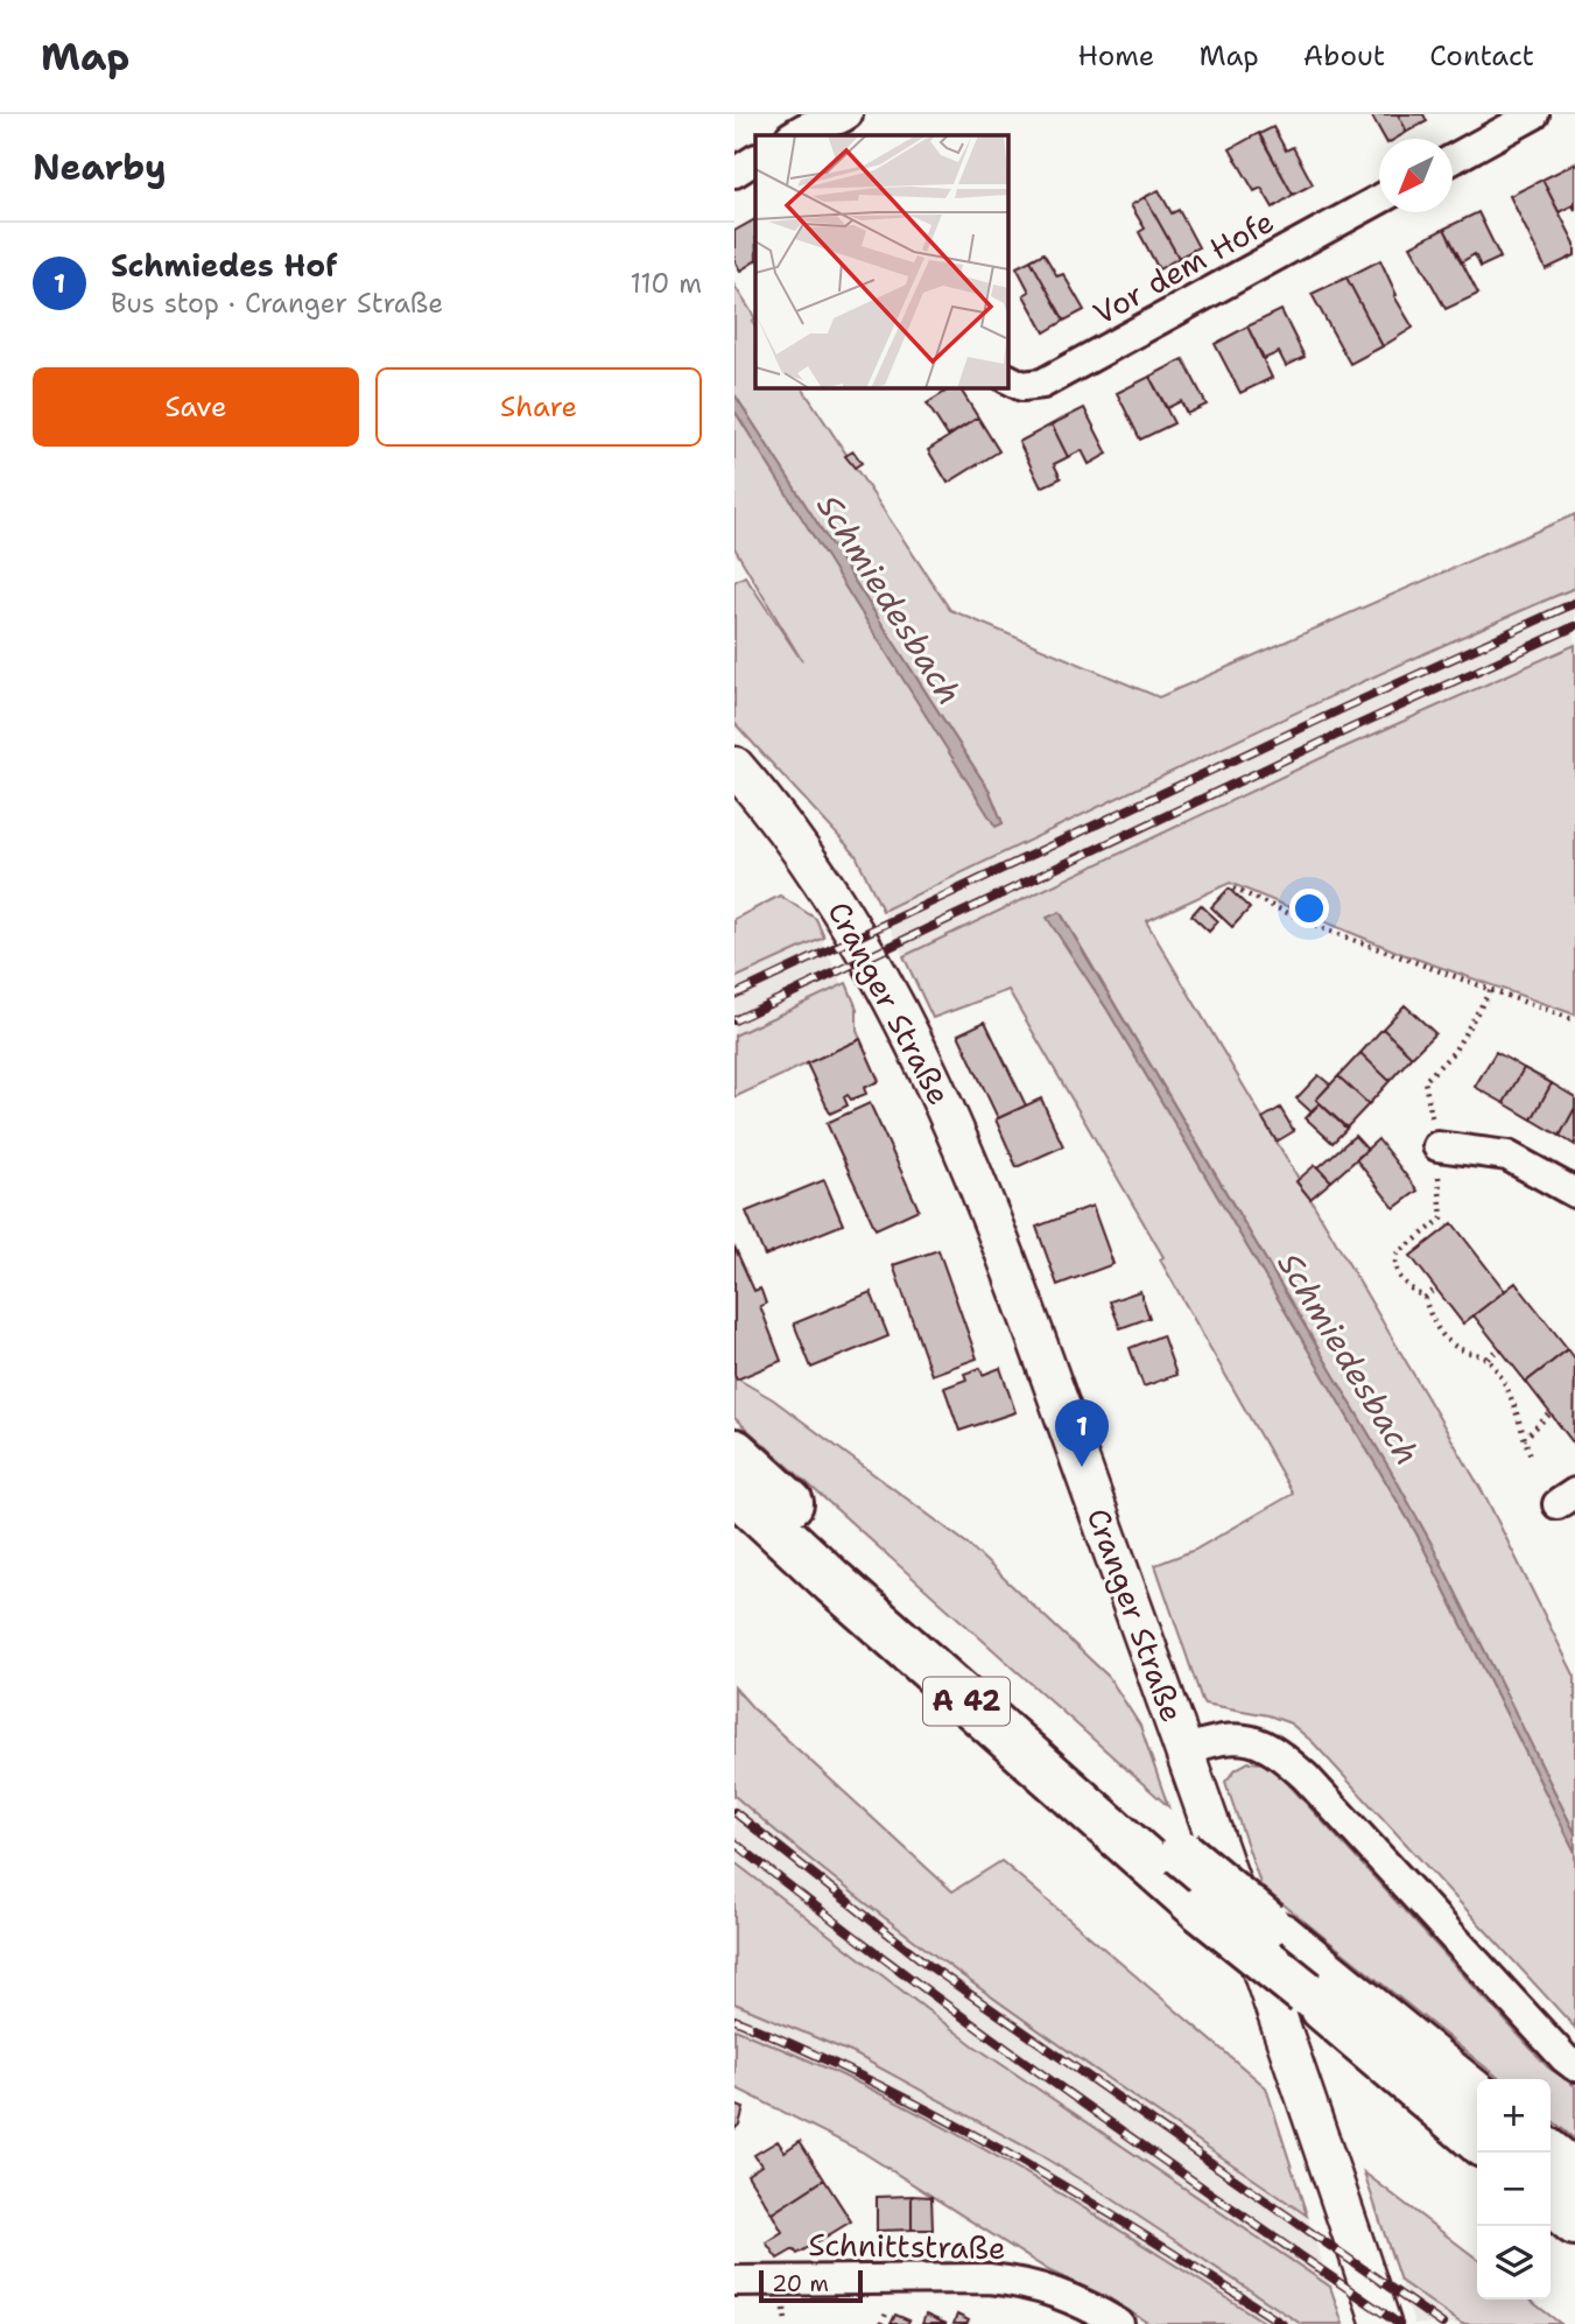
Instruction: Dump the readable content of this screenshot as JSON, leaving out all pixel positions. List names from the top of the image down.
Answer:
{
  "streets": {
    "highway": ["A 42"],
    "street": ["Vor dem Hofe", "Cranger Straße", "Schnittstraße"]
  },
  "water": ["Schmiedesbach"],
  "scale_bar": "20 m",
  "north": "bottom left",
  "page": {
    "header": "Map",
    "nav": [
      "Home",
      "Map",
      "About",
      "Contact"
    ],
    "heading": "Nearby",
    "list": [
      {
        "mark": "1",
        "name": "Schmiedes Hof",
        "note": "Bus stop · Cranger Straße",
        "value": "110 m"
      }
    ],
    "buttons": ["Save", "Share"],
    "pins": "1",
    "map_buttons": ["+", "−"],
    "scale": "20 m"
  }
}
